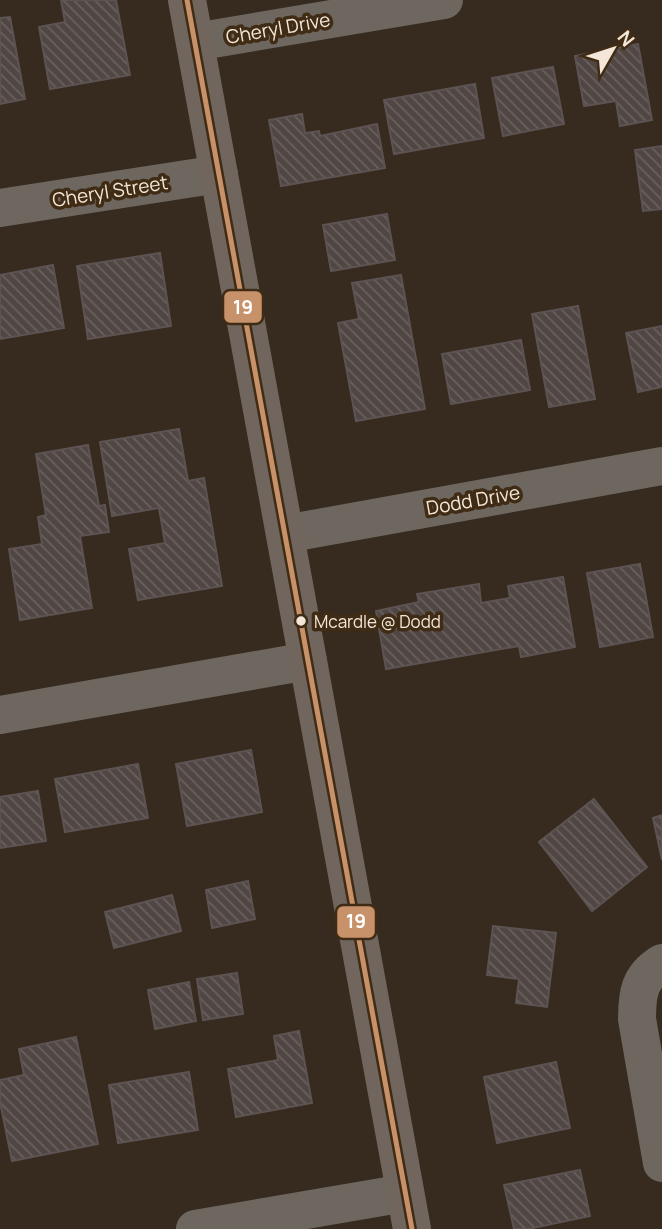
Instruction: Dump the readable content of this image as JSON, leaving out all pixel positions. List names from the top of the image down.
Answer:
{
  "streets": {
    "street": ["Cheryl Drive", "Cheryl Street", "Dodd Drive"]
  },
  "places": ["Mcardle @ Dodd"],
  "lines": ["transit line 19"],
  "north": "top right"
}
